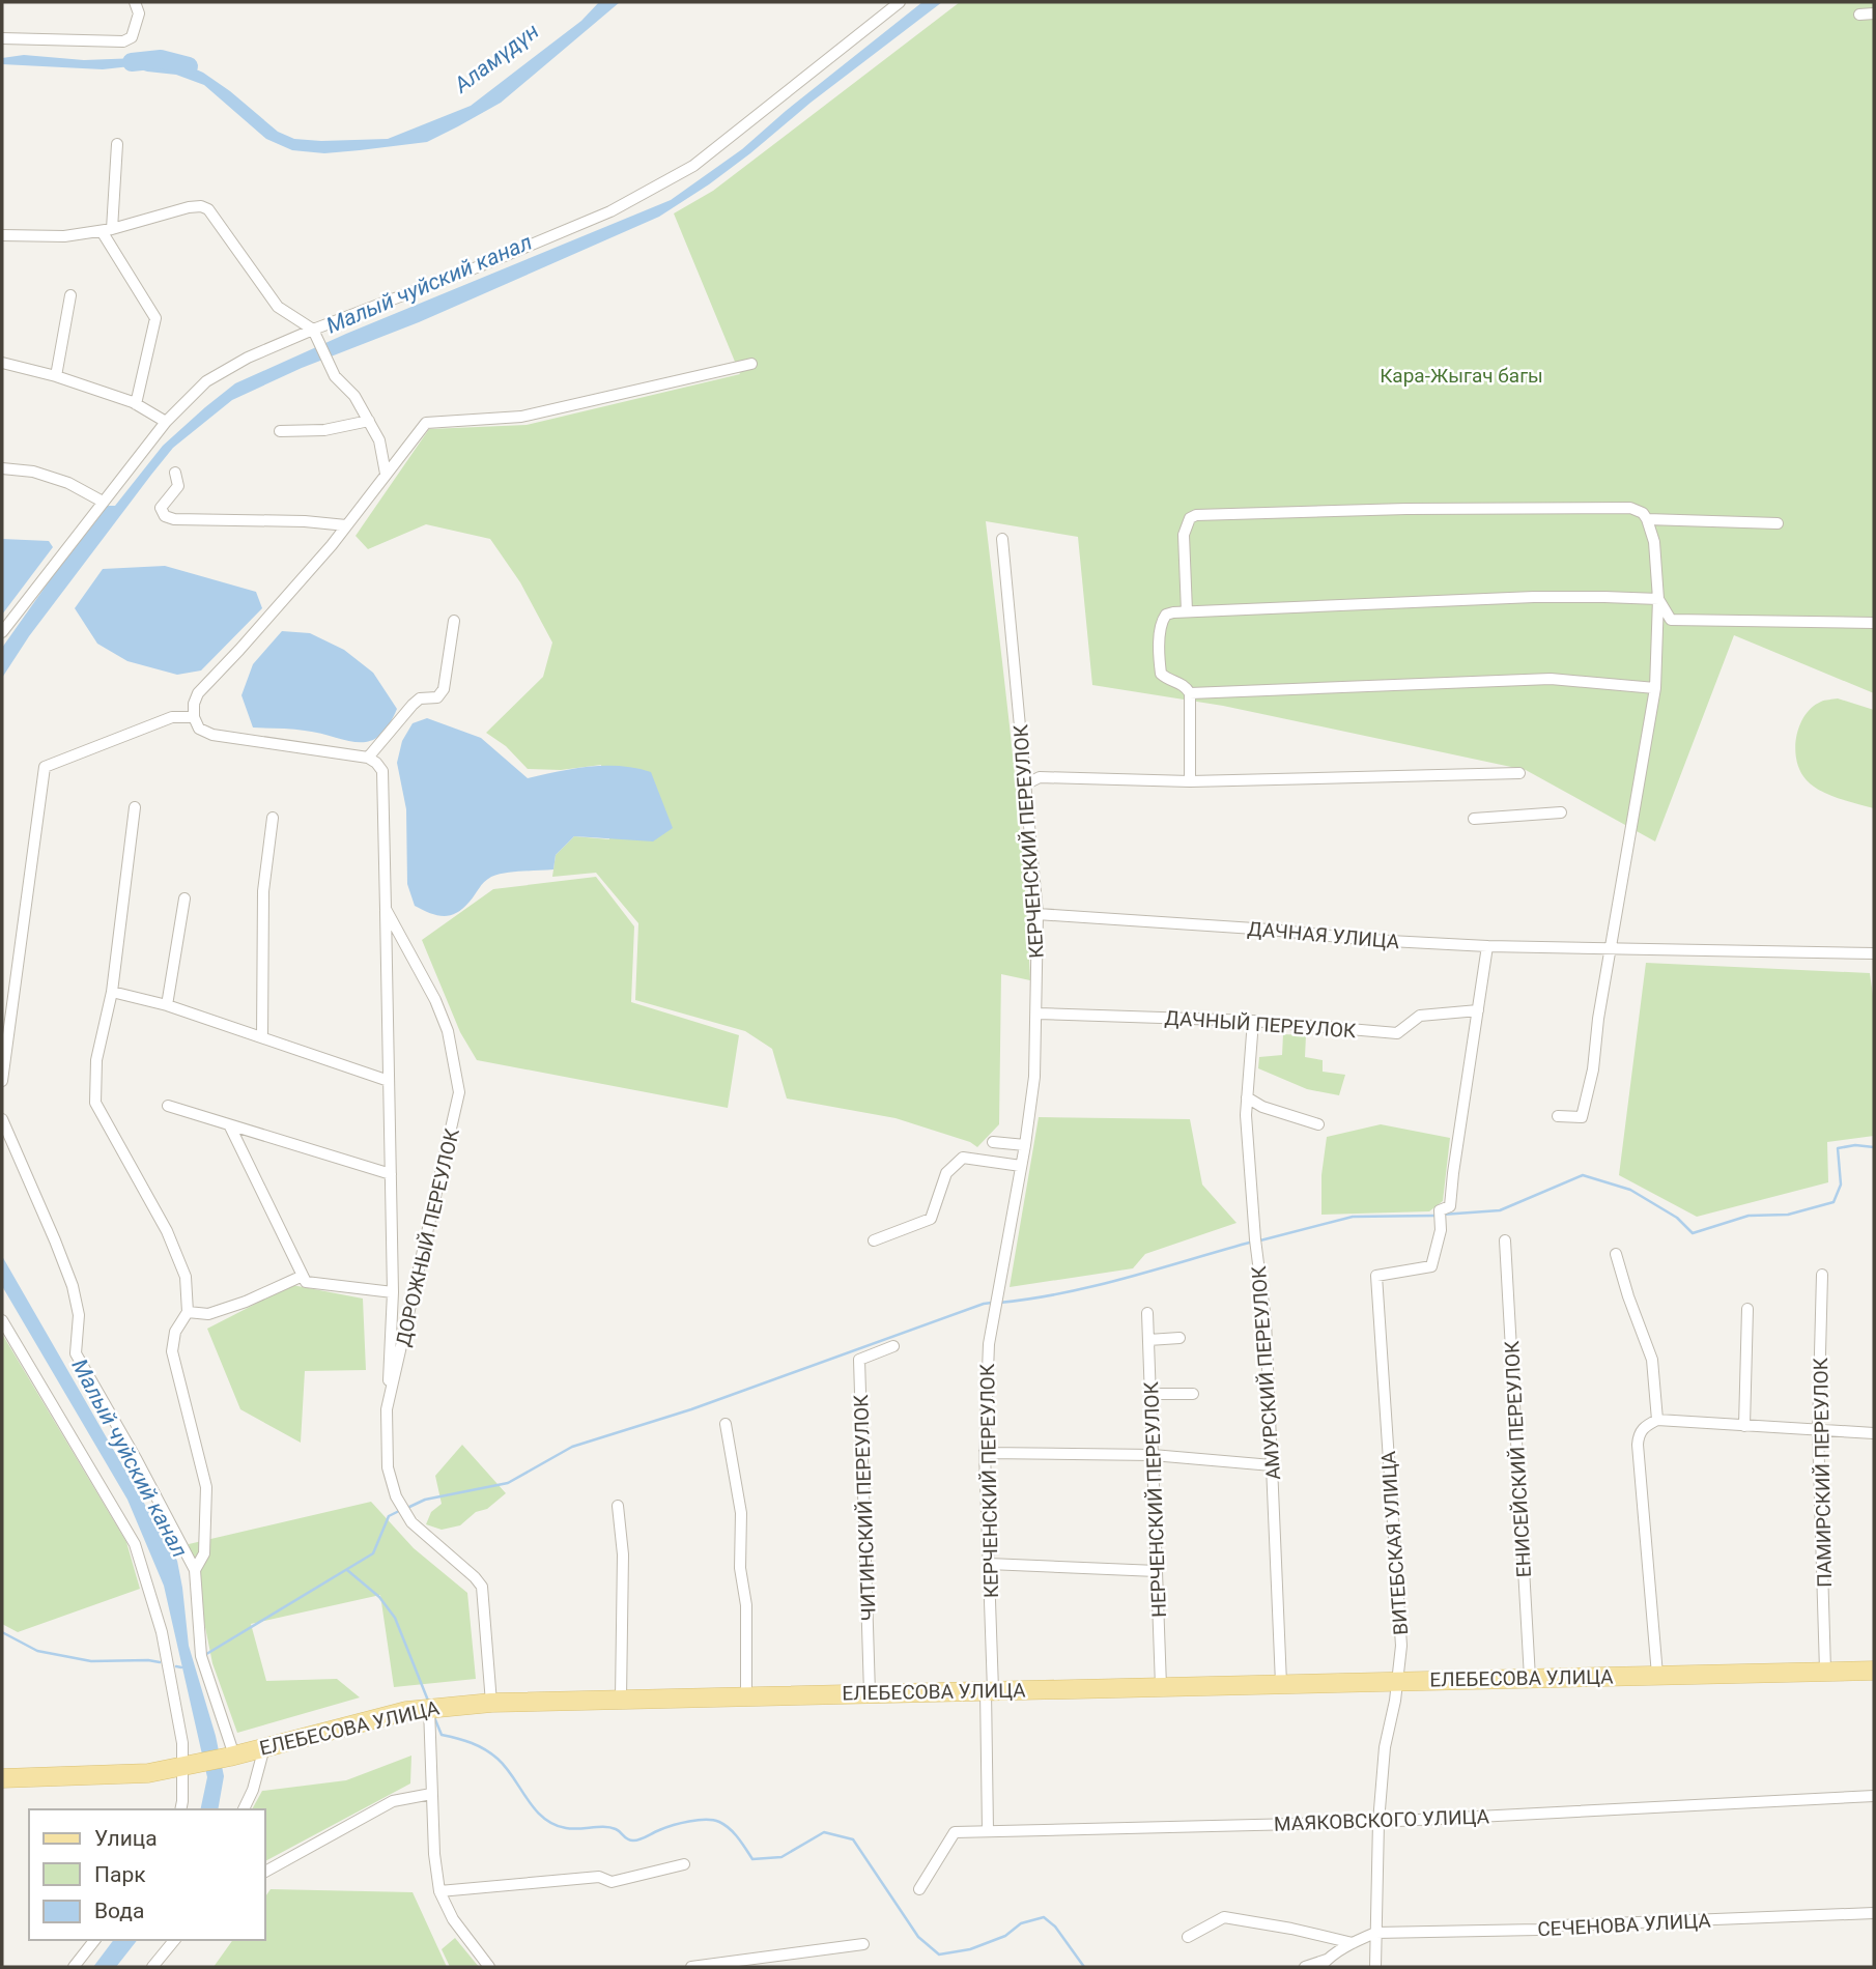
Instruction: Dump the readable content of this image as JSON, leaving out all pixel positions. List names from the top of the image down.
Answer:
{
  "streets": {
    "main road": ["ЕЛЕБЕСОВА УЛИЦА"],
    "street": [
      "КЕРЧЕНСКИЙ ПЕРЕУЛОК",
      "ДАЧНАЯ УЛИЦА",
      "ДАЧНЫЙ ПЕРЕУЛОК",
      "ДОРОЖНЫЙ ПЕРЕУЛОК",
      "АМУРСКИЙ ПЕРЕУЛОК",
      "ЕНИСЕЙСКИЙ ПЕРЕУЛОК",
      "ПАМИРСКИЙ ПЕРЕУЛОК",
      "НЕРЧЕНСКИЙ ПЕРЕУЛОК",
      "ЧИТИНСКИЙ ПЕРЕУЛОК",
      "ВИТЕБСКАЯ УЛИЦА",
      "МАЯКОВСКОГО УЛИЦА",
      "СЕЧЕНОВА УЛИЦА"
    ]
  },
  "crossings": [
    ["КЕРЧЕНСКИЙ ПЕРЕУЛОК", "ДАЧНАЯ УЛИЦА"],
    ["КЕРЧЕНСКИЙ ПЕРЕУЛОК", "ДАЧНЫЙ ПЕРЕУЛОК"],
    ["КЕРЧЕНСКИЙ ПЕРЕУЛОК", "ЕЛЕБЕСОВА УЛИЦА"],
    ["КЕРЧЕНСКИЙ ПЕРЕУЛОК", "МАЯКОВСКОГО УЛИЦА"],
    ["ДАЧНЫЙ ПЕРЕУЛОК", "АМУРСКИЙ ПЕРЕУЛОК"],
    ["ДАЧНЫЙ ПЕРЕУЛОК", "ВИТЕБСКАЯ УЛИЦА"],
    ["ДОРОЖНЫЙ ПЕРЕУЛОК", "ЕЛЕБЕСОВА УЛИЦА"],
    ["АМУРСКИЙ ПЕРЕУЛОК", "ЕЛЕБЕСОВА УЛИЦА"],
    ["ЕНИСЕЙСКИЙ ПЕРЕУЛОК", "ЕЛЕБЕСОВА УЛИЦА"],
    ["ПАМИРСКИЙ ПЕРЕУЛОК", "ЕЛЕБЕСОВА УЛИЦА"],
    ["НЕРЧЕНСКИЙ ПЕРЕУЛОК", "ЕЛЕБЕСОВА УЛИЦА"],
    ["ЧИТИНСКИЙ ПЕРЕУЛОК", "ЕЛЕБЕСОВА УЛИЦА"],
    ["ВИТЕБСКАЯ УЛИЦА", "ЕЛЕБЕСОВА УЛИЦА"],
    ["ВИТЕБСКАЯ УЛИЦА", "МАЯКОВСКОГО УЛИЦА"],
    ["ВИТЕБСКАЯ УЛИЦА", "СЕЧЕНОВА УЛИЦА"]
  ],
  "water": ["Аламүдүн", "Малый чуйский канал"],
  "parks": ["Кара-Жыгач багы"],
  "legend": ["Улица", "Парк", "Вода"]
}
